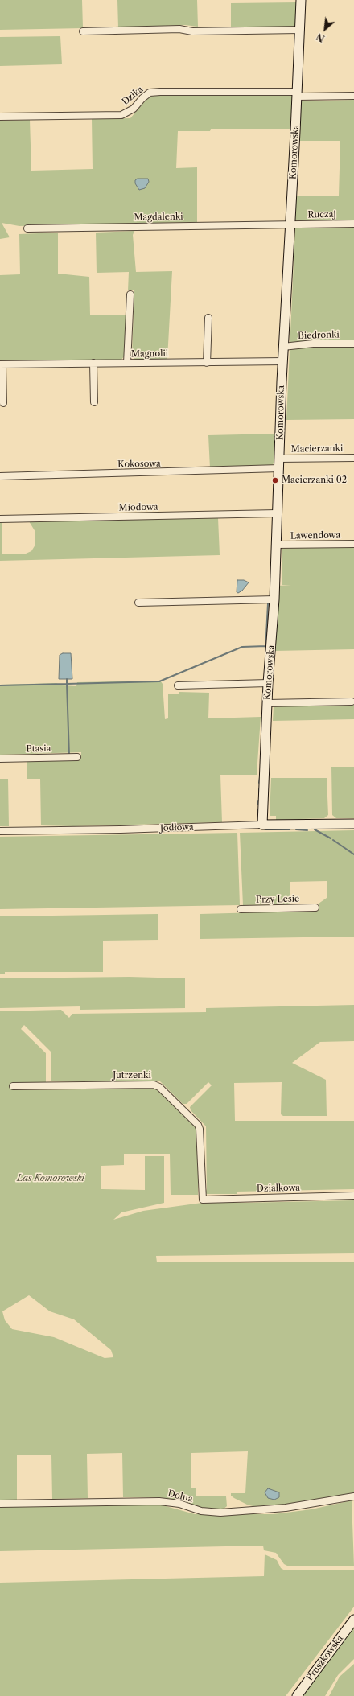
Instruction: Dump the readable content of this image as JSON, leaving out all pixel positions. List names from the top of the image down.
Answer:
{
  "streets": {
    "street": [
      "Dzika",
      "Komorowska",
      "Ruczaj",
      "Magdalenki",
      "Biedronki",
      "Magnolii",
      "Macierzanki",
      "Kokosowa",
      "Miodowa",
      "Lawendowa",
      "Ptasia",
      "Jodłowa",
      "Przy Lesie",
      "Jutrzenki",
      "Działkowa",
      "Dolna",
      "Pruszkowska"
    ]
  },
  "crossings": [
    ["Dzika", "Komorowska"],
    ["Komorowska", "Ruczaj"],
    ["Komorowska", "Magdalenki"],
    ["Komorowska", "Biedronki"],
    ["Komorowska", "Magnolii"],
    ["Komorowska", "Macierzanki"],
    ["Komorowska", "Kokosowa"],
    ["Komorowska", "Miodowa"],
    ["Komorowska", "Lawendowa"],
    ["Komorowska", "Jodłowa"],
    ["Ruczaj", "Magdalenki"],
    ["Jutrzenki", "Działkowa"]
  ],
  "parks": ["Las Komorowski"],
  "places": ["Macierzanki 02"],
  "north": "bottom left"
}
